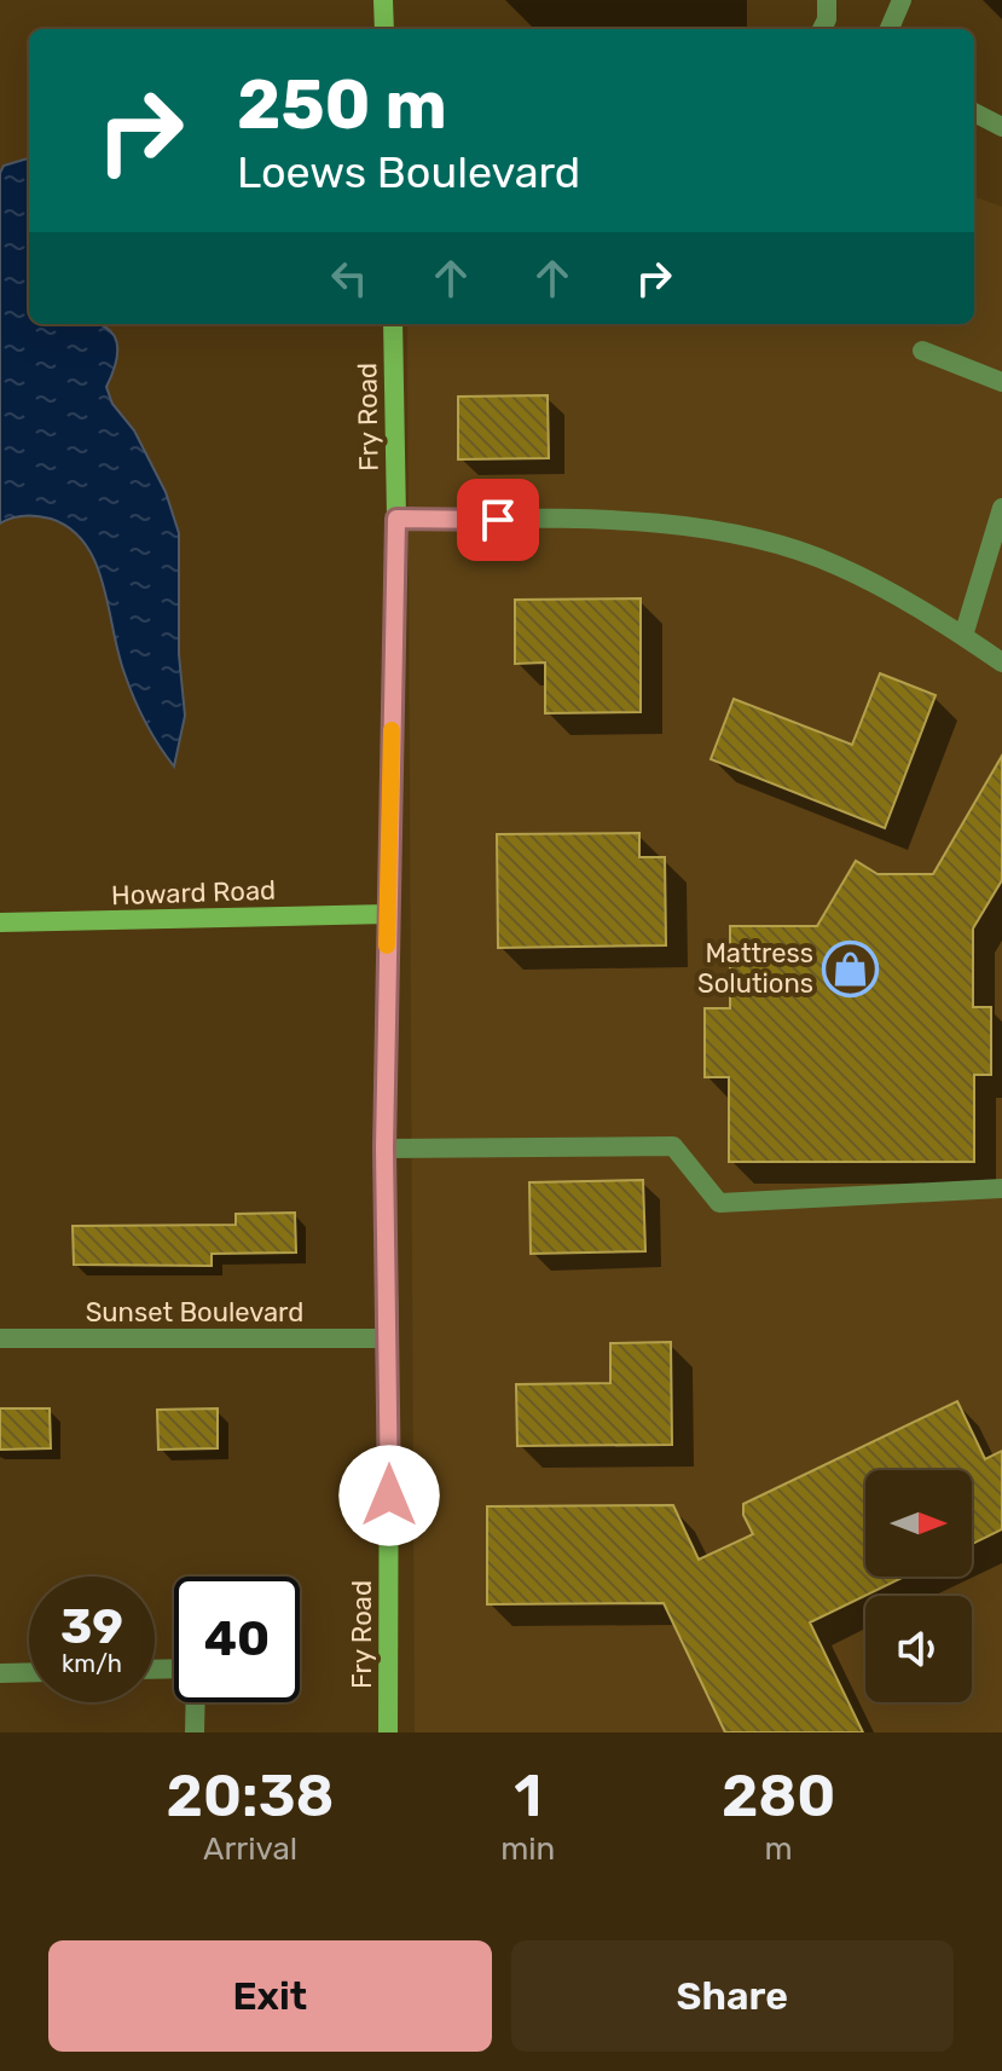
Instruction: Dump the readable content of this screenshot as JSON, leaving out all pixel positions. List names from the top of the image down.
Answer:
{
  "streets": {
    "street": ["Fry Road", "Howard Road", "Sunset Boulevard"]
  },
  "crossings": [
    ["Fry Road", "Howard Road"],
    ["Fry Road", "Sunset Boulevard"]
  ],
  "places": {
    "shop": ["Mattress Solutions"]
  },
  "north": "right",
  "page": {
    "turn": ["250 m", "Loews Boulevard"],
    "speed": "39 km/h",
    "limit": "40",
    "eta": [
      "20:38",
      "Arrival",
      "1",
      "min",
      "280",
      "m"
    ],
    "buttons": ["Exit", "Share"]
  }
}
